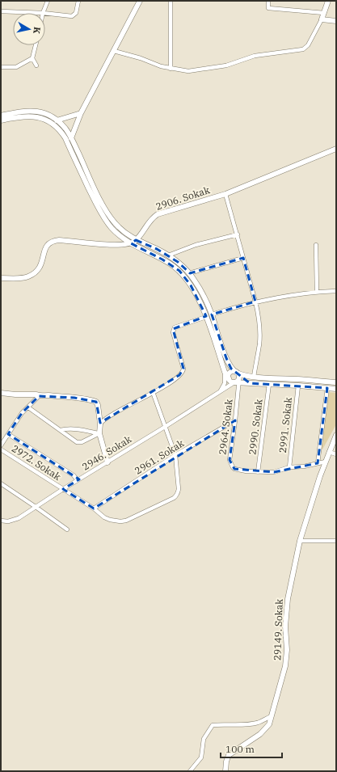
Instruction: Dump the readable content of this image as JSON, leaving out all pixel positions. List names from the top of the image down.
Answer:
{
  "streets": {
    "street": [
      "2906. Sokak",
      "2991. Sokak",
      "2964. Sokak",
      "2990. Sokak",
      "2946. Sokak",
      "2961. Sokak",
      "2972. Sokak",
      "29149. Sokak"
    ]
  },
  "crossings": [
    ["2991. Sokak", "2964. Sokak"],
    ["2964. Sokak", "2990. Sokak"],
    ["2964. Sokak", "2946. Sokak"],
    ["2964. Sokak", "2961. Sokak"],
    ["2964. Sokak", "29149. Sokak"],
    ["2946. Sokak", "2972. Sokak"],
    ["2961. Sokak", "2972. Sokak"]
  ],
  "scale_bar": "100 m",
  "north": "right"
}
